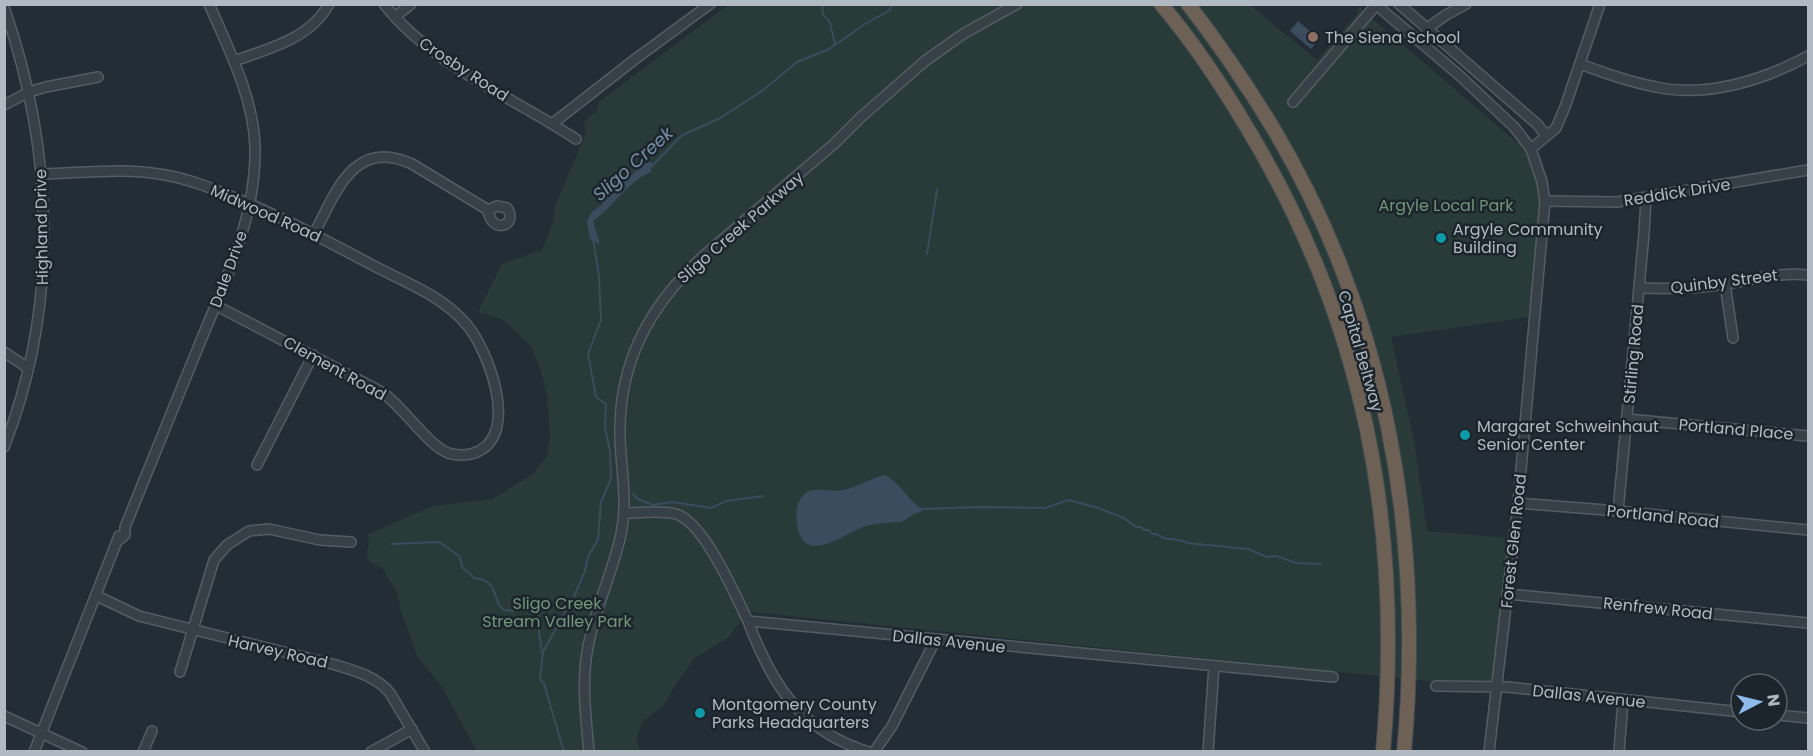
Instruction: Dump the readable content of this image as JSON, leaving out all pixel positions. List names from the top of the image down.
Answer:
{
  "streets": {
    "highway": ["Capital Beltway"],
    "street": [
      "Crosby Road",
      "Reddick Drive",
      "Midwood Road",
      "Highland Drive",
      "Sligo Creek Parkway",
      "Dale Drive",
      "Quinby Street",
      "Stirling Road",
      "Clement Road",
      "Portland Place",
      "Portland Road",
      "Forest Glen Road",
      "Renfrew Road",
      "Dallas Avenue",
      "Harvey Road"
    ]
  },
  "crossings": [
    ["Reddick Drive", "Stirling Road"],
    ["Reddick Drive", "Forest Glen Road"],
    ["Midwood Road", "Highland Drive"],
    ["Midwood Road", "Dale Drive"],
    ["Midwood Road", "Clement Road"],
    ["Dale Drive", "Clement Road"],
    ["Dale Drive", "Harvey Road"],
    ["Quinby Street", "Stirling Road"],
    ["Stirling Road", "Portland Place"],
    ["Stirling Road", "Portland Road"],
    ["Portland Road", "Forest Glen Road"],
    ["Forest Glen Road", "Renfrew Road"],
    ["Forest Glen Road", "Dallas Avenue"]
  ],
  "water": ["Sligo Creek"],
  "parks": ["Argyle Local Park", "Sligo Creek Stream Valley Park"],
  "places": [
    "The Siena School",
    "Argyle Community Building",
    "Margaret Schweinhaut Senior Center",
    "Montgomery County Parks Headquarters"
  ],
  "north": "right"
}
